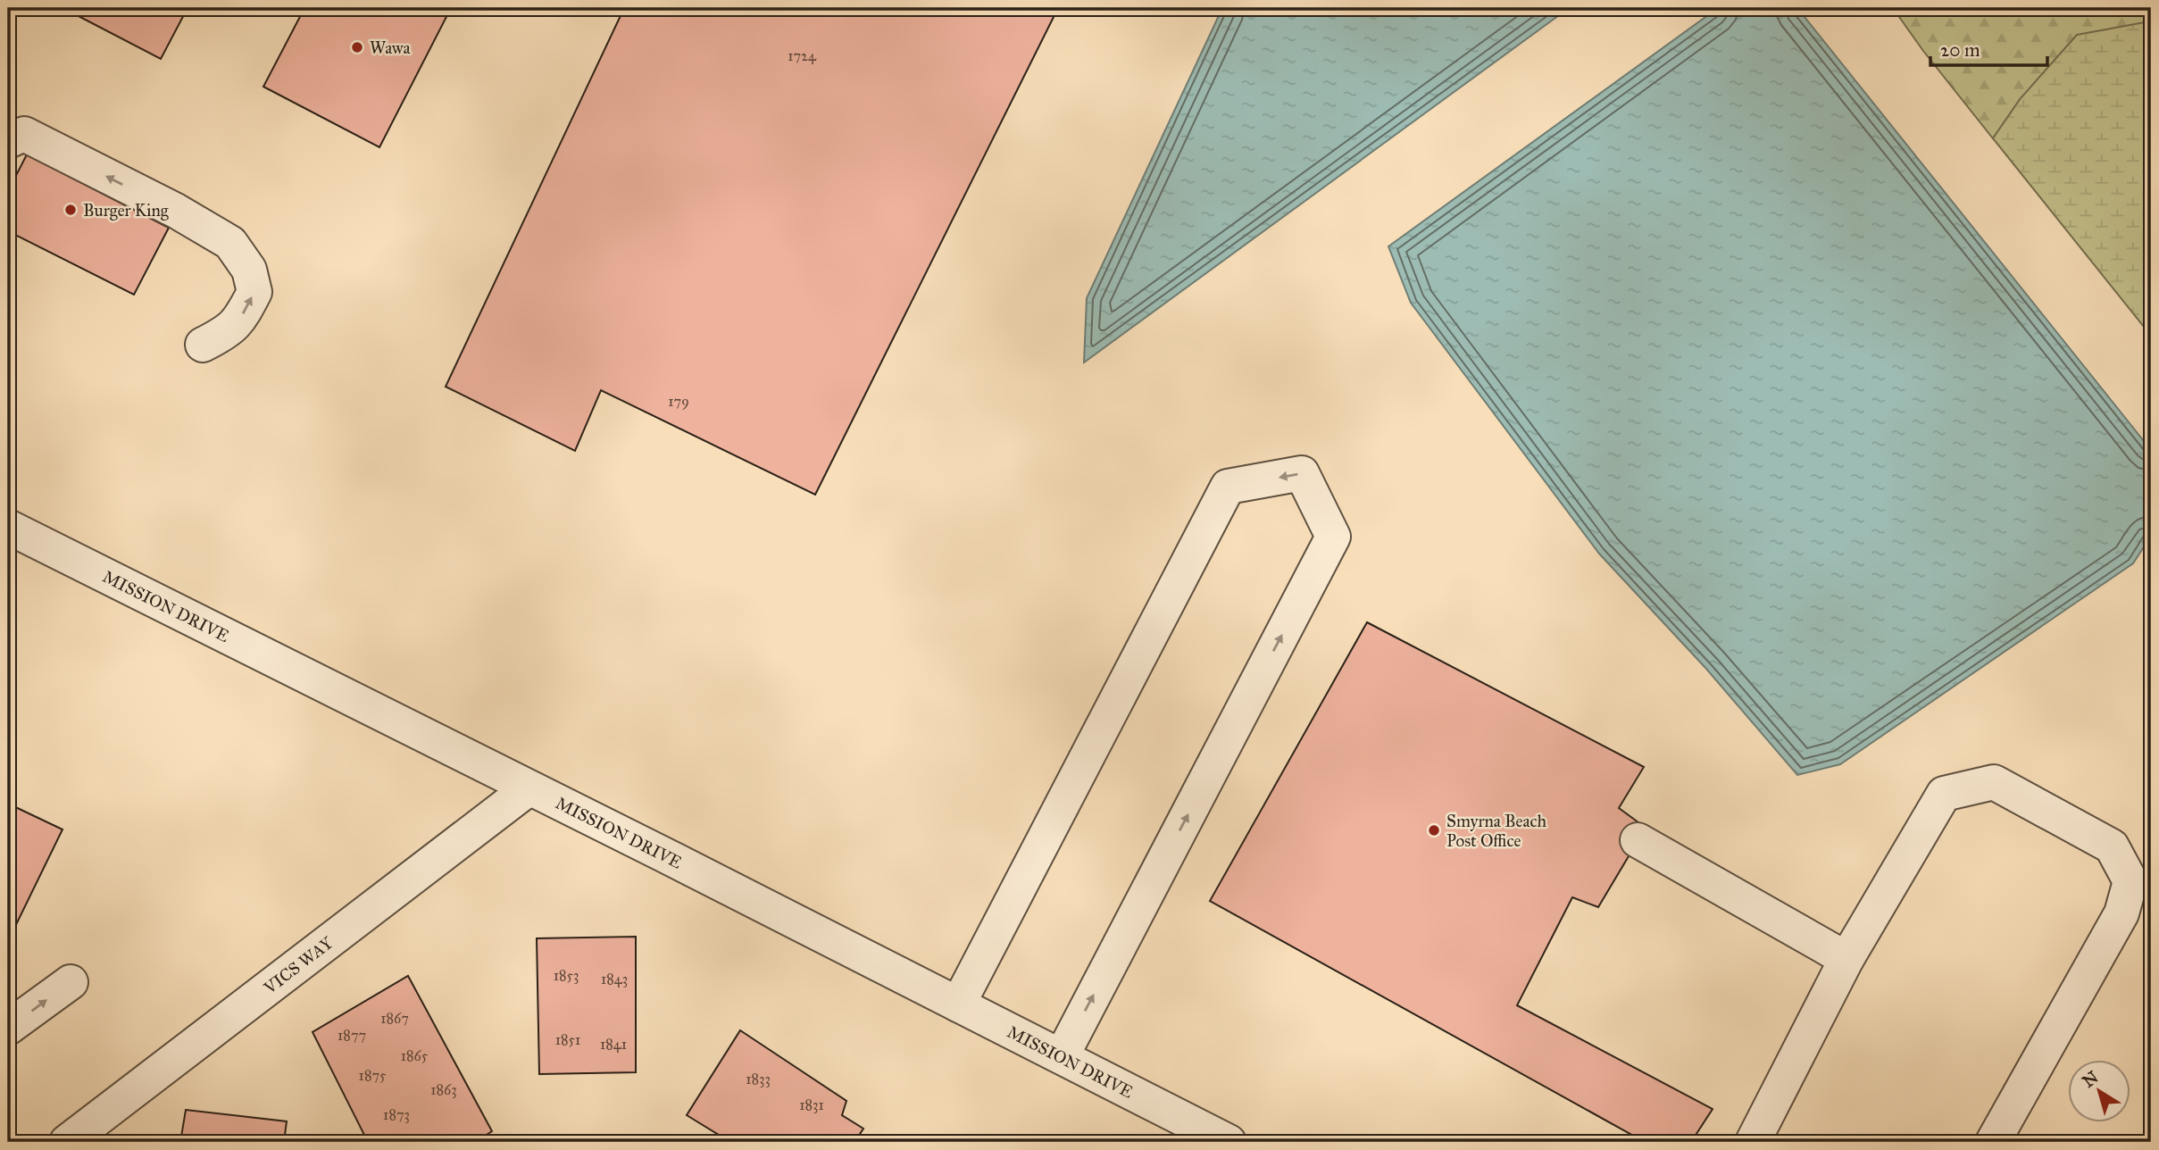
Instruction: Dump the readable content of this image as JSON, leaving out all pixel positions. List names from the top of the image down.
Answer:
{
  "streets": {
    "street": ["MISSION DRIVE", "VICS WAY"]
  },
  "crossings": [
    ["MISSION DRIVE", "VICS WAY"]
  ],
  "places": ["Wawa", "Burger King", "Smyrna Beach Post Office"],
  "house_numbers": [
    "1724",
    "179",
    "1853",
    "1843",
    "1867",
    "1877",
    "1851",
    "1841",
    "1865",
    "1875",
    "1833",
    "1863",
    "1831",
    "1873"
  ],
  "scale_bar": "20 m",
  "north": "top left"
}
